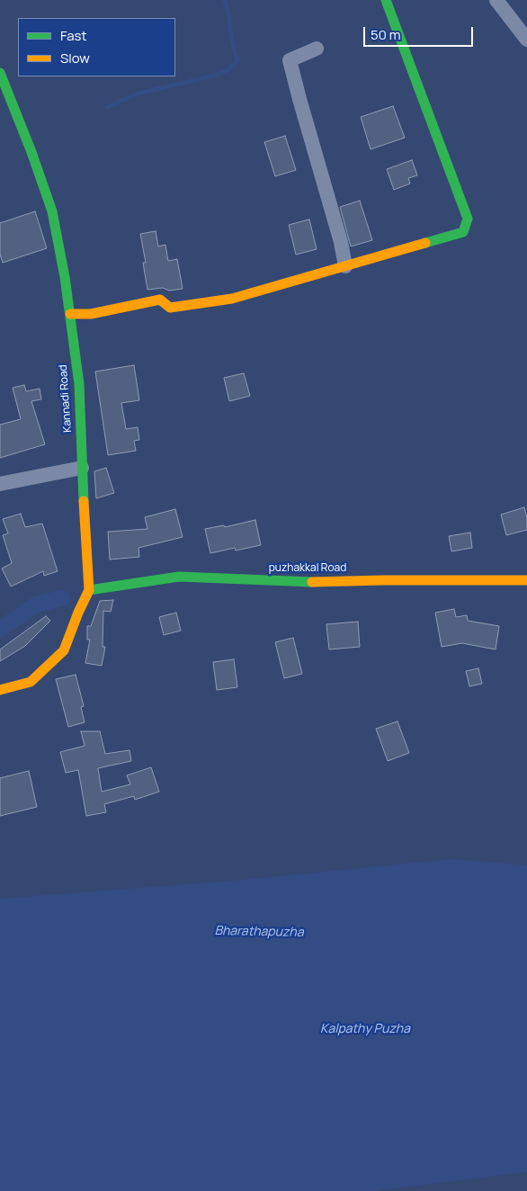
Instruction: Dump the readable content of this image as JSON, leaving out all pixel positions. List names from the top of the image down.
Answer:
{
  "streets": {
    "street": ["Kannadi Road", "puzhakkal Road"]
  },
  "crossings": [
    ["Kannadi Road", "puzhakkal Road"]
  ],
  "water": ["Bharathapuzha", "Kalpathy Puzha"],
  "legend": ["Fast", "Slow"],
  "scale_bar": "50 m"
}
